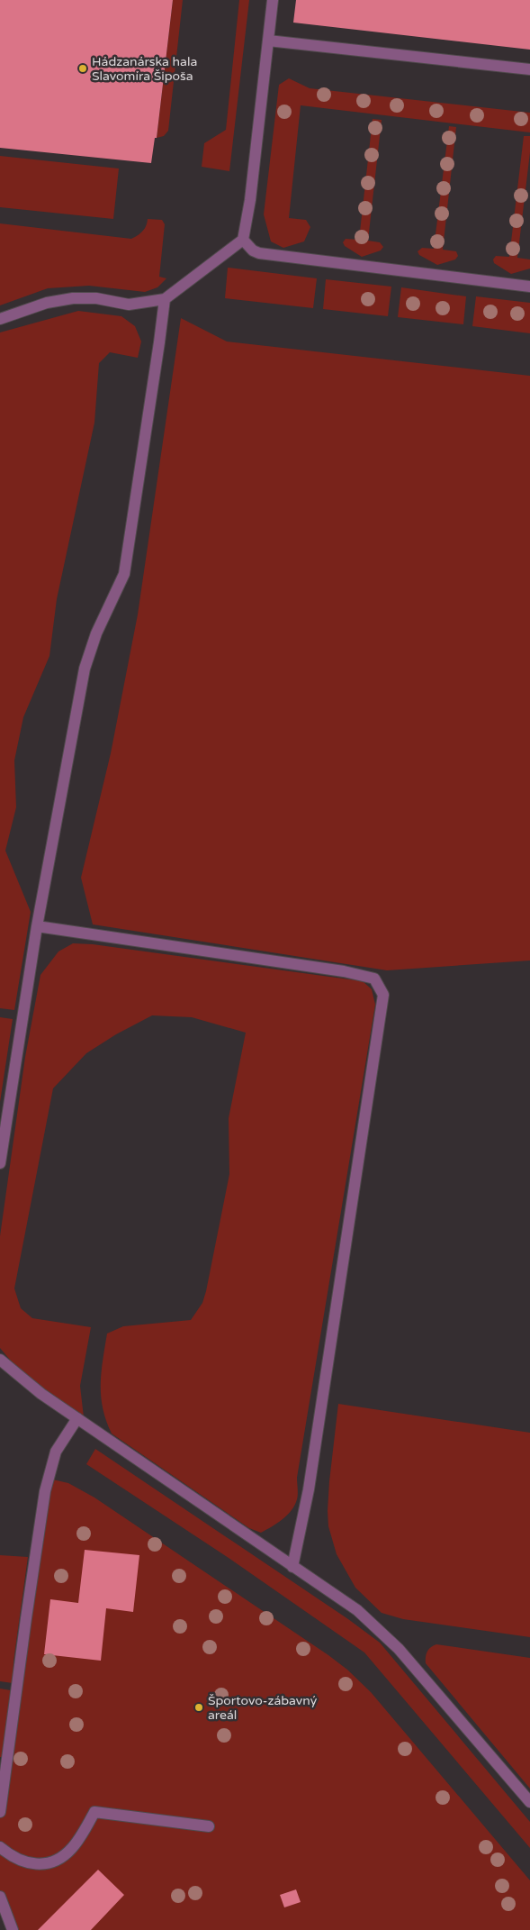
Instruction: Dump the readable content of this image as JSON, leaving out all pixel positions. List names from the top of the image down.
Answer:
{
  "places": ["Hádzanárska hala Slavomíra Šipoša", "Športovo-zábavný areál"]
}
